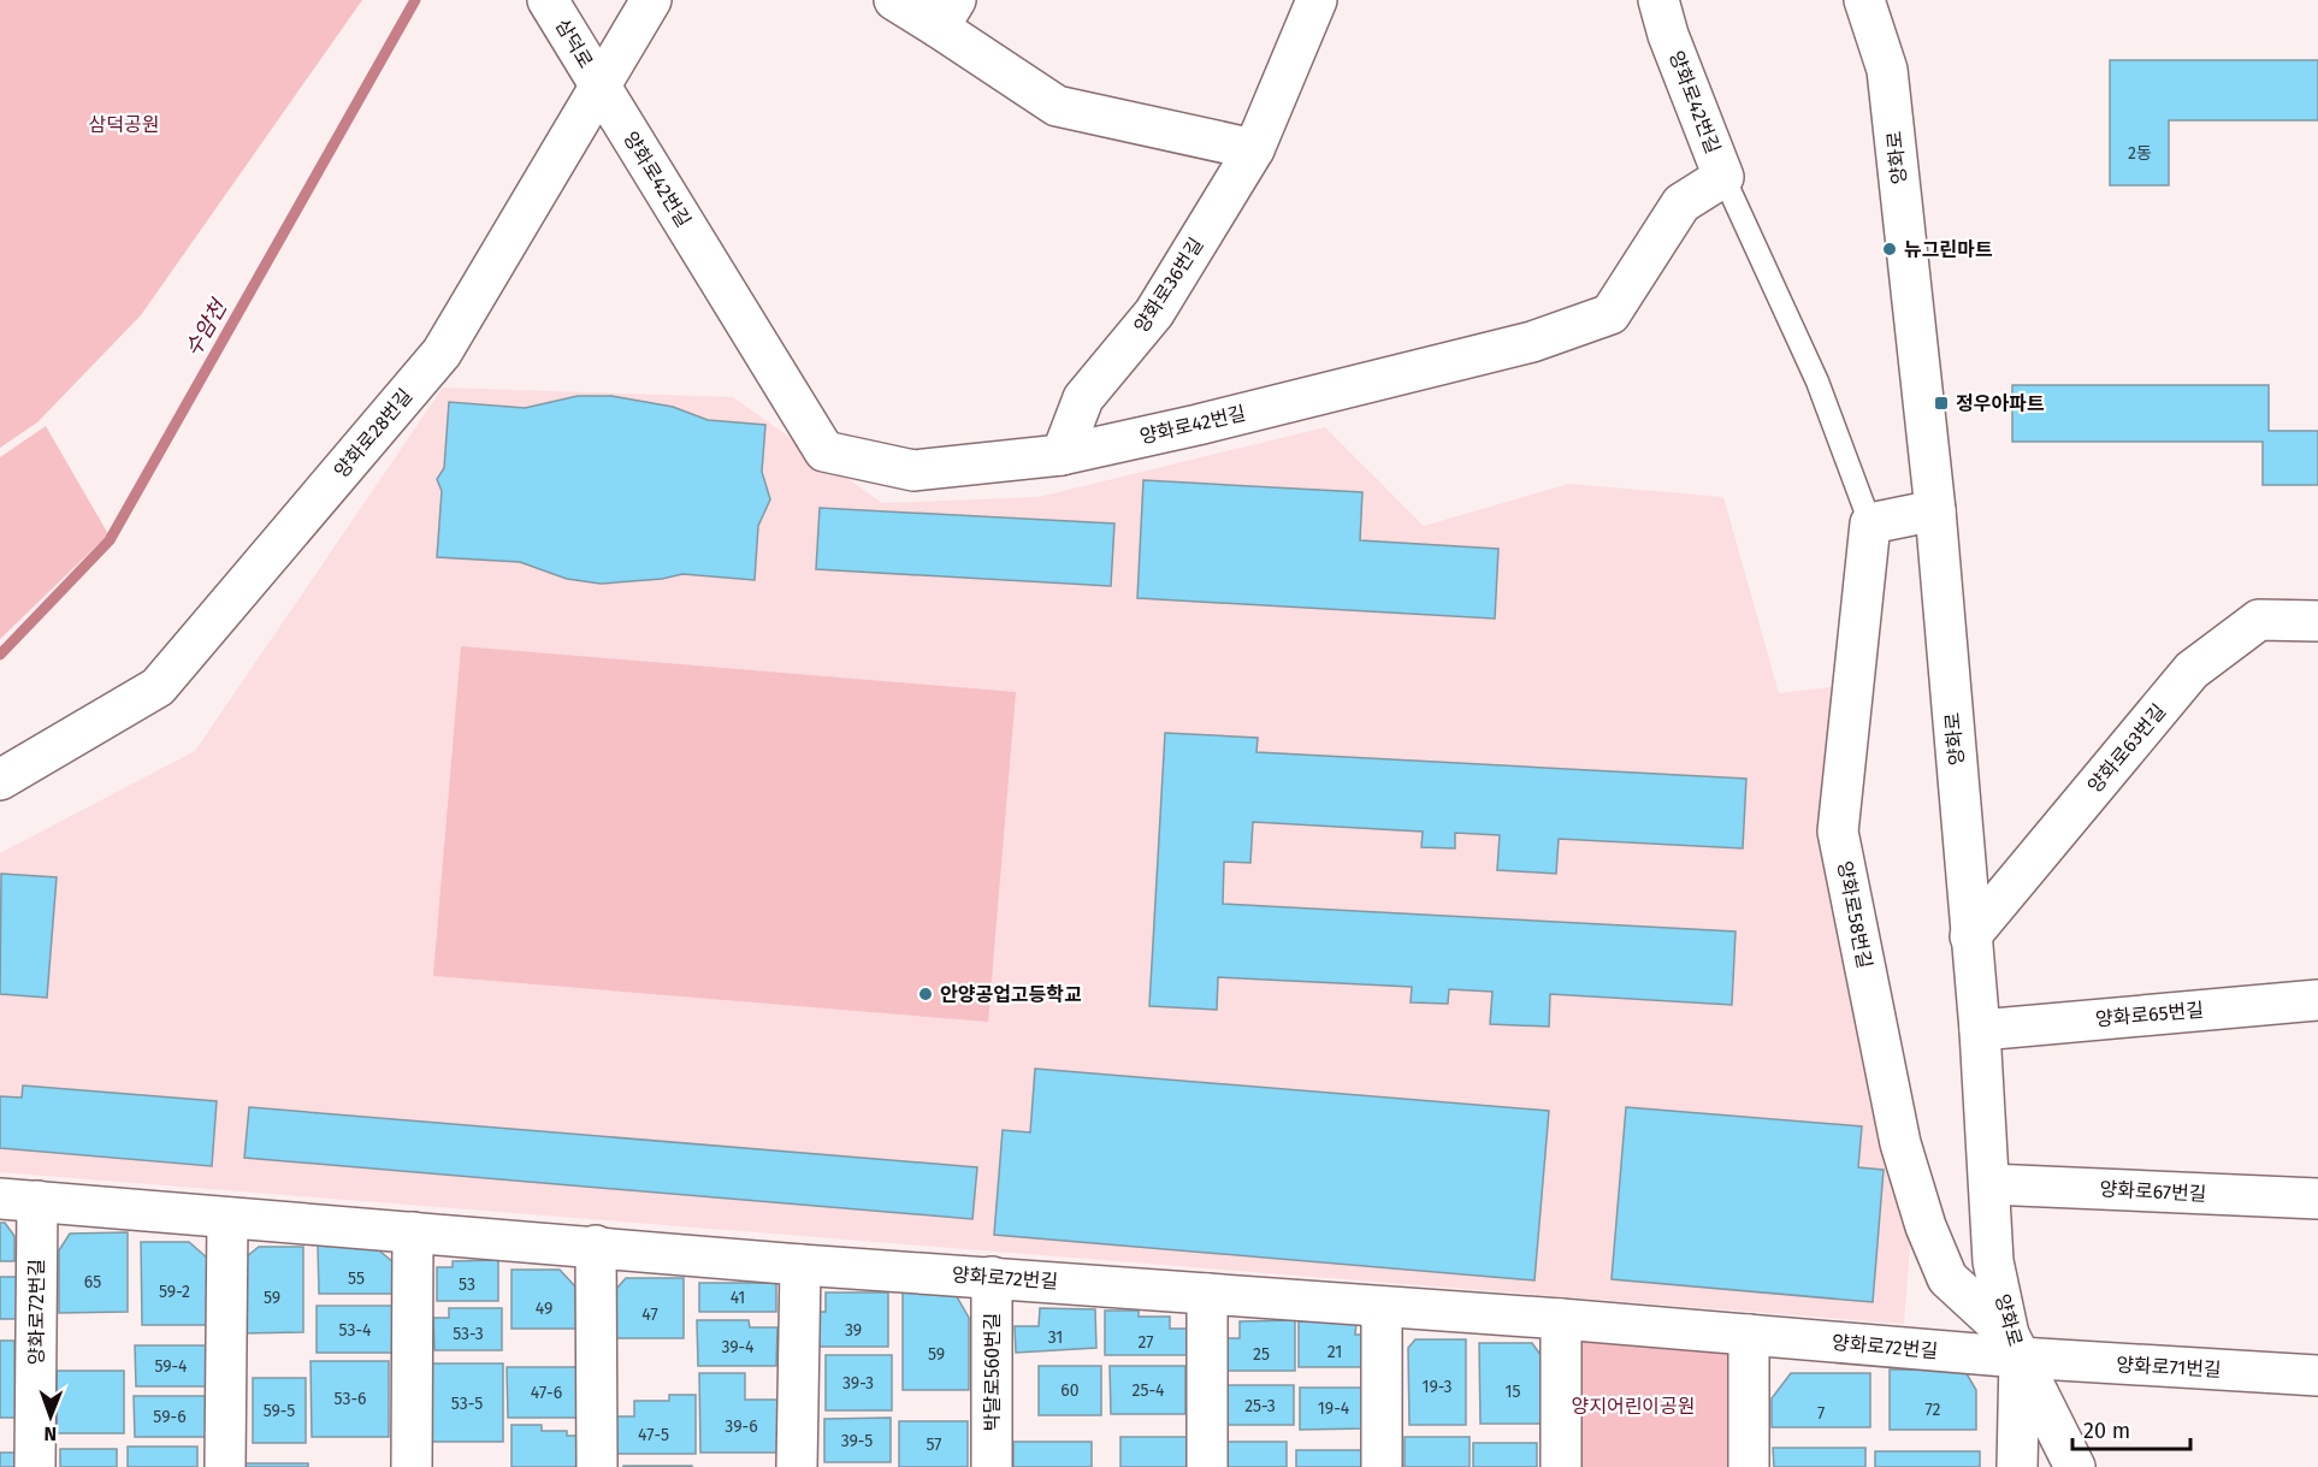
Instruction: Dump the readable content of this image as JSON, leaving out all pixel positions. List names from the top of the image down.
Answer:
{
  "streets": {
    "street": [
      "삼덕로",
      "양화로42번길",
      "양화로",
      "양화로36번길",
      "양화로28번길",
      "양화로63번길",
      "양화로58번길",
      "양화로65번길",
      "양화로67번길",
      "양화로72번길",
      "양화로71번길",
      "박달로560번길"
    ]
  },
  "crossings": [
    ["삼덕로", "양화로42번길"],
    ["삼덕로", "양화로28번길"],
    ["양화로42번길", "양화로36번길"],
    ["양화로42번길", "양화로28번길"],
    ["양화로", "양화로63번길"],
    ["양화로", "양화로58번길"],
    ["양화로", "양화로65번길"],
    ["양화로", "양화로67번길"],
    ["양화로", "양화로72번길"],
    ["양화로", "양화로71번길"],
    ["양화로58번길", "양화로72번길"],
    ["양화로58번길", "양화로71번길"],
    ["양화로72번길", "양화로71번길"],
    ["양화로72번길", "박달로560번길"]
  ],
  "water": ["수암천"],
  "parks": ["삼덕공원", "양지어린이공원"],
  "places": {
    "other": ["뉴그린마트", "안양공업고등학교"],
    "transit": ["정우아파트"]
  },
  "house_numbers": [
    "2동",
    "55",
    "65",
    "53",
    "59-2",
    "59",
    "41",
    "49",
    "47",
    "53-4",
    "39",
    "53-3",
    "31",
    "27",
    "39-4",
    "21",
    "59",
    "25",
    "59-4",
    "39-3",
    "19-3",
    "60",
    "25-4",
    "15",
    "47-6",
    "53-6",
    "53-5",
    "25-3",
    "19-4",
    "72",
    "59-5",
    "7",
    "59-6",
    "39-6",
    "47-5",
    "39-5",
    "57"
  ],
  "scale_bar": "20 m",
  "north": "bottom"
}
